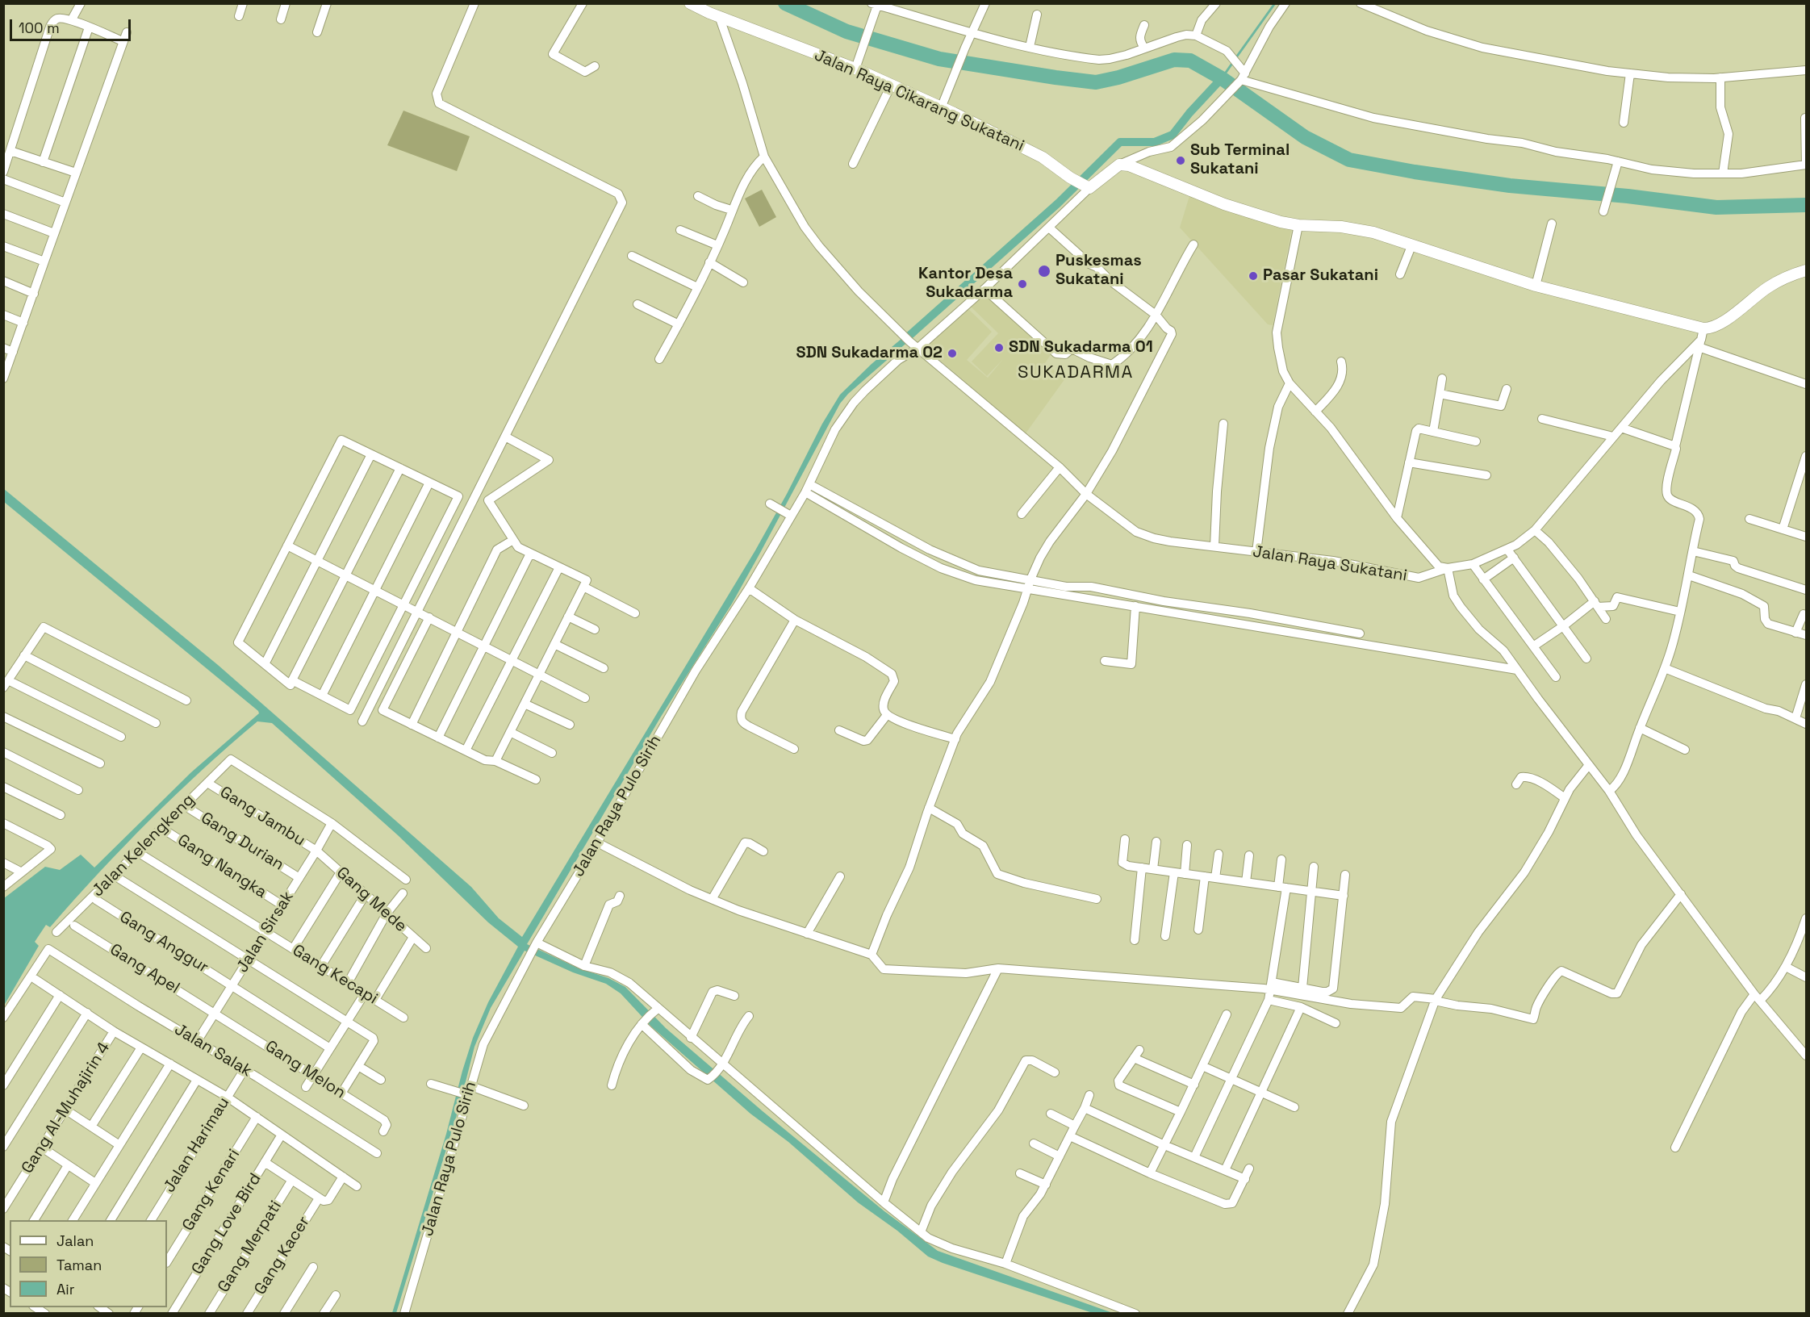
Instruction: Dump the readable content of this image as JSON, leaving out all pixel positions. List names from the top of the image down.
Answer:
{
  "streets": {
    "main road": ["Jalan Raya Cikarang Sukatani", "Jalan Raya Sukatani"],
    "street": [
      "Jalan Raya Pulo Sirih",
      "Gang Jambu",
      "Gang Durian",
      "Jalan Kelengkeng",
      "Gang Nangka",
      "Gang Mede",
      "Jalan Sirsak",
      "Gang Anggur",
      "Gang Apel",
      "Gang Kecapi",
      "Jalan Salak",
      "Gang Melon",
      "Gang Al-Muhajirin 4",
      "Jalan Harimau",
      "Gang Kenari",
      "Gang Love Bird",
      "Gang Merpati",
      "Gang Kacer"
    ]
  },
  "crossings": [
    ["Jalan Raya Cikarang Sukatani", "Jalan Raya Sukatani"],
    ["Jalan Raya Sukatani", "Jalan Raya Pulo Sirih"],
    ["Gang Jambu", "Jalan Kelengkeng"],
    ["Gang Jambu", "Gang Mede"],
    ["Gang Jambu", "Jalan Sirsak"],
    ["Gang Durian", "Jalan Kelengkeng"],
    ["Gang Durian", "Jalan Sirsak"],
    ["Jalan Kelengkeng", "Gang Nangka"],
    ["Jalan Kelengkeng", "Jalan Sirsak"],
    ["Jalan Kelengkeng", "Gang Kecapi"],
    ["Gang Nangka", "Jalan Sirsak"],
    ["Gang Mede", "Jalan Sirsak"],
    ["Jalan Sirsak", "Gang Anggur"],
    ["Jalan Sirsak", "Gang Apel"],
    ["Jalan Sirsak", "Gang Kecapi"],
    ["Jalan Sirsak", "Jalan Salak"],
    ["Jalan Sirsak", "Gang Melon"],
    ["Gang Apel", "Gang Melon"],
    ["Jalan Salak", "Jalan Harimau"]
  ],
  "districts": ["SUKADARMA"],
  "places": [
    "Sub Terminal Sukatani",
    "Puskesmas Sukatani",
    "Pasar Sukatani",
    "Kantor Desa Sukadarma",
    "SDN Sukadarma 01",
    "SDN Sukadarma 02"
  ],
  "legend": ["Jalan", "Taman", "Air"],
  "scale_bar": "100 m"
}
